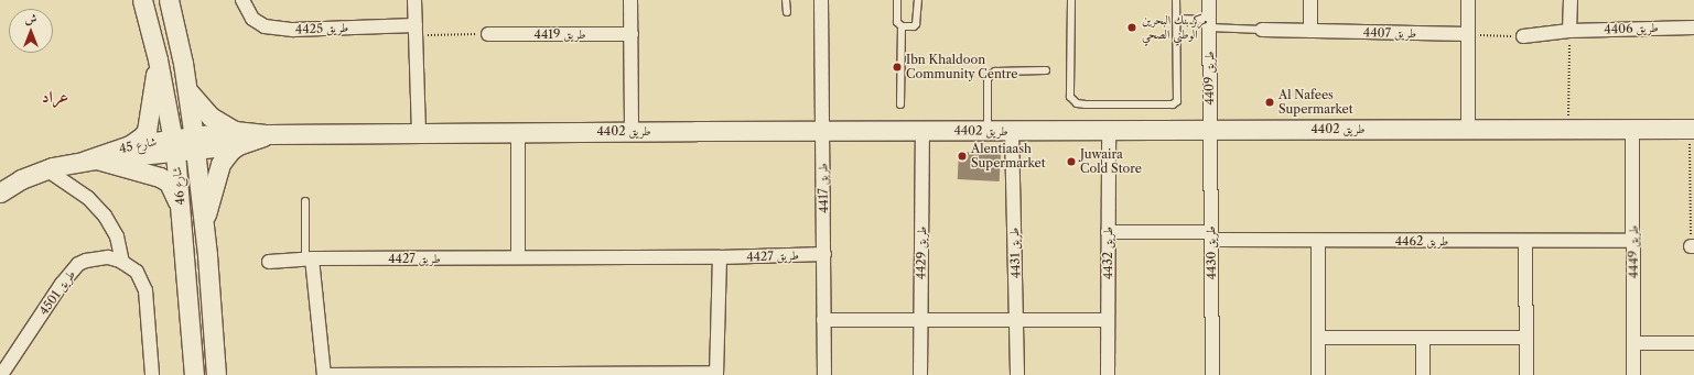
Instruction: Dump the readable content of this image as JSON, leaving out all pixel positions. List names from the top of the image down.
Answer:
{
  "streets": {
    "street": [
      "طريق 4425",
      "طريق 4406",
      "طريق 4407",
      "طريق 4419",
      "طريق 4409",
      "طريق 4402",
      "شارع 45",
      "شارع 46",
      "طريق 4417",
      "طريق 4462",
      "طريق 4449",
      "طريق 4429",
      "طريق 4431",
      "طريق 4432",
      "طريق 4430",
      "طريق 4427",
      "طريق 4501"
    ]
  },
  "crossings": [
    ["طريق 4409", "طريق 4402"],
    ["طريق 4409", "طريق 4430"],
    ["طريق 4402", "شارع 45"],
    ["طريق 4402", "شارع 46"],
    ["طريق 4402", "طريق 4417"],
    ["طريق 4402", "طريق 4449"],
    ["طريق 4402", "طريق 4429"],
    ["طريق 4402", "طريق 4431"],
    ["طريق 4402", "طريق 4432"],
    ["طريق 4402", "طريق 4430"],
    ["شارع 45", "شارع 46"],
    ["طريق 4417", "طريق 4427"],
    ["طريق 4462", "طريق 4449"],
    ["طريق 4462", "طريق 4432"],
    ["طريق 4462", "طريق 4430"]
  ],
  "districts": ["عراد"],
  "places": [
    "مركز بنك البحرين الوطني الصحي",
    "Ibn Khaldoon Community Centre",
    "Al Nafees Supermarket",
    "Alentiaash Supermarket",
    "Juwaira Cold Store"
  ],
  "north": "top"
}
